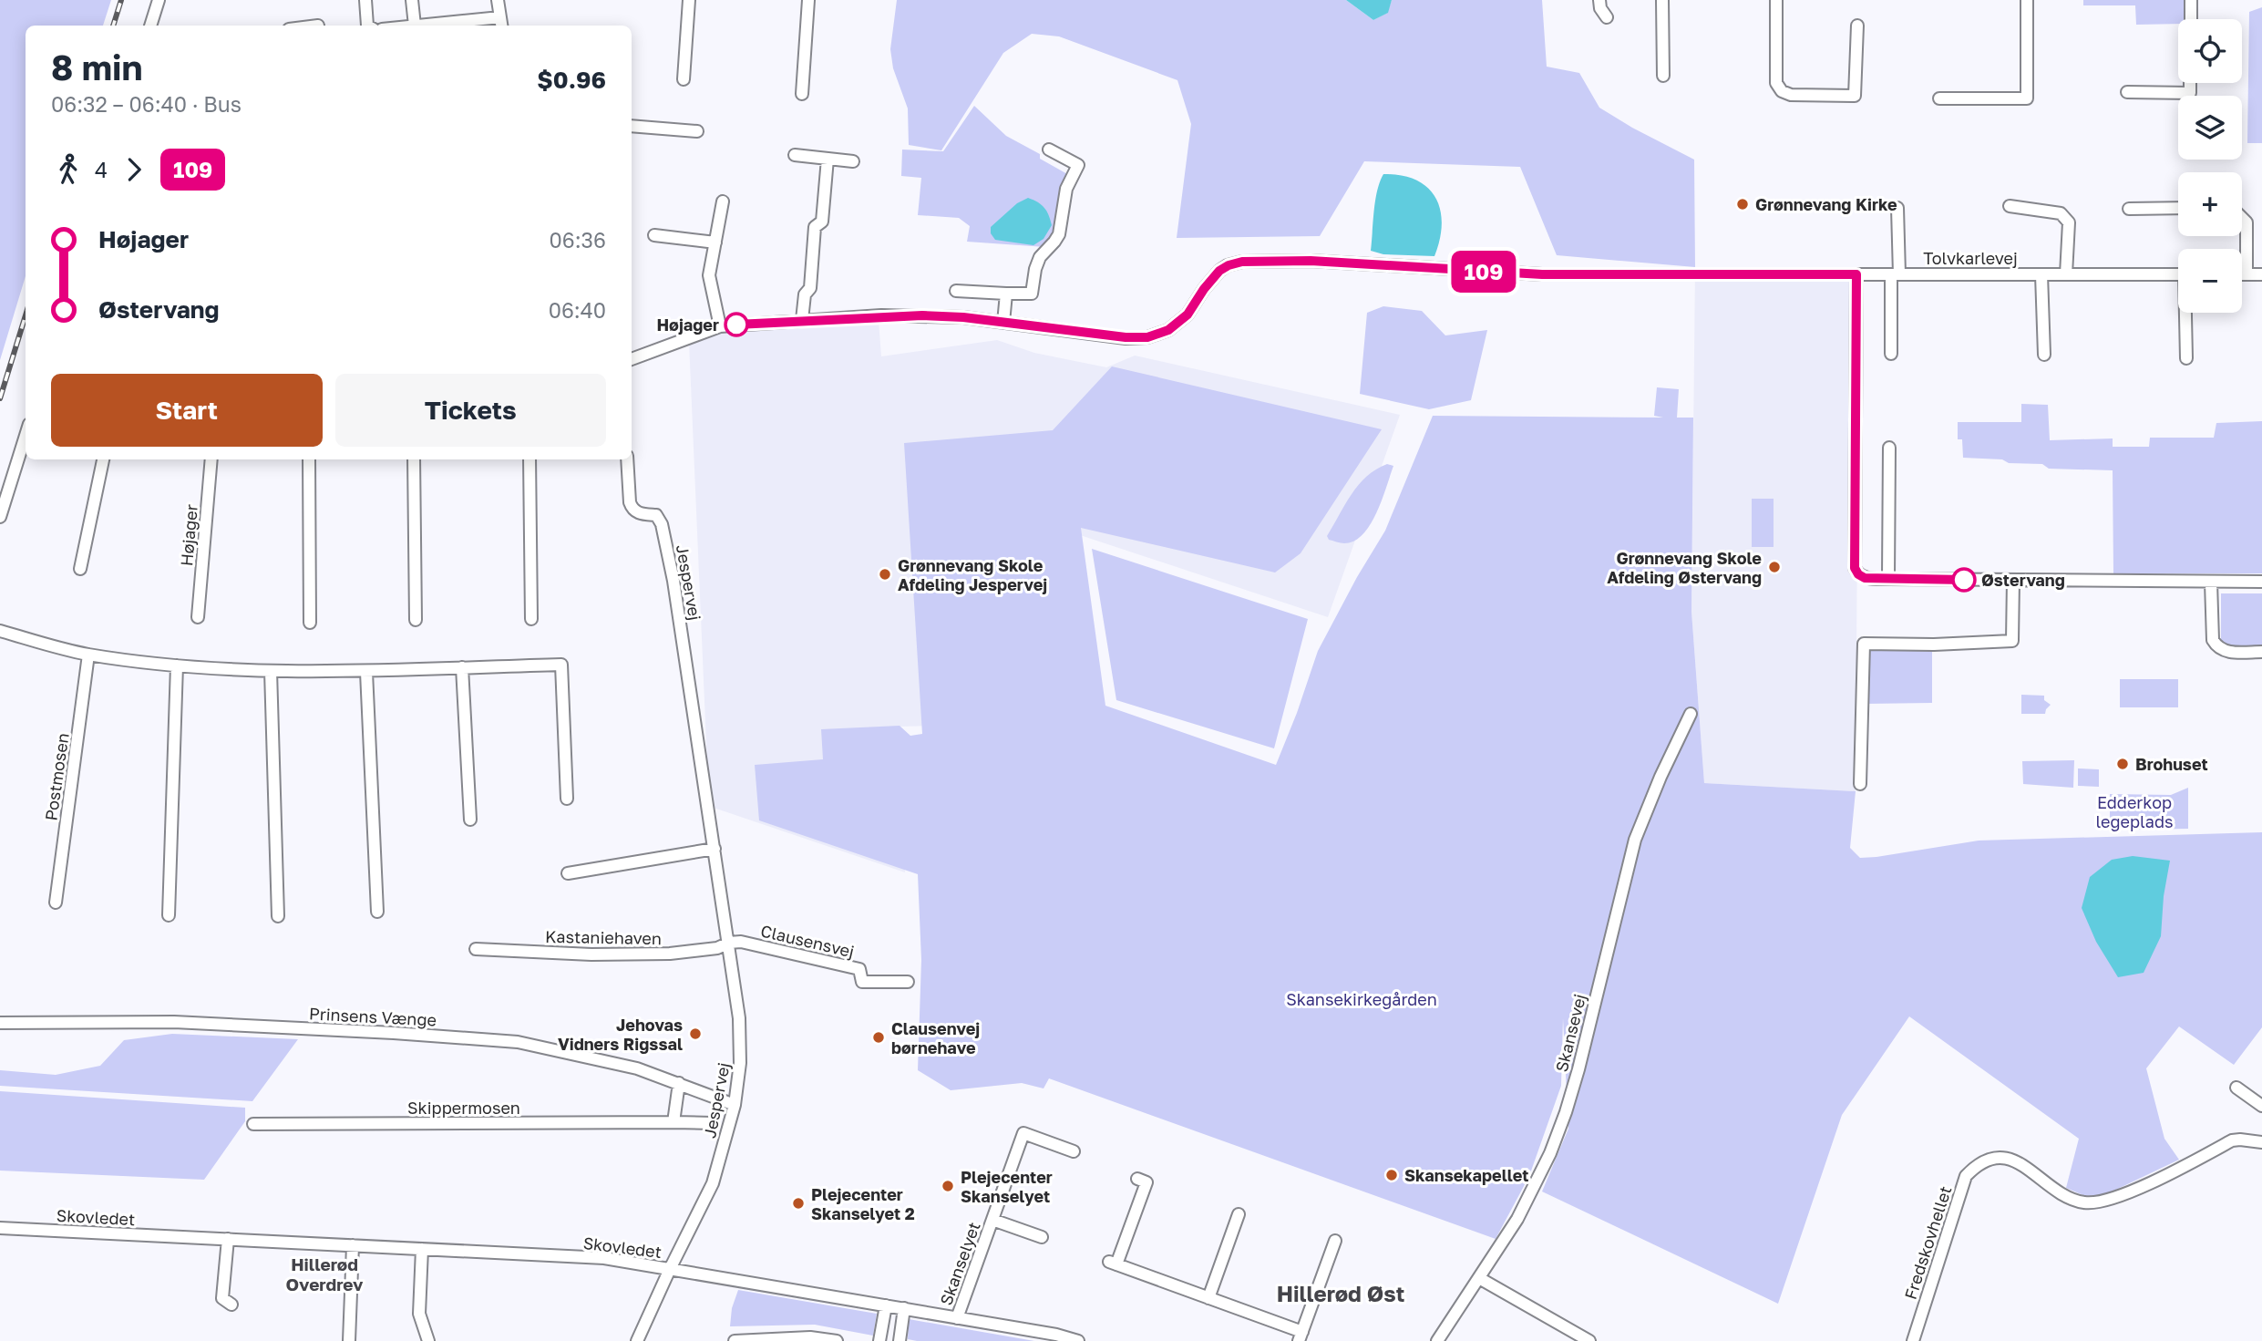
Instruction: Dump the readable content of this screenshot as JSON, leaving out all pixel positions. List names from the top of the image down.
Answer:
{
  "streets": {
    "street": [
      "Tolvkarlevej",
      "Højager",
      "Jespervej",
      "Postmosen",
      "Kastaniehaven",
      "Clausensvej",
      "Prinsens Vænge",
      "Skansevej",
      "Skippermosen",
      "Skovledet",
      "Fredskovhellet",
      "Skanselyet"
    ]
  },
  "crossings": [
    ["Jespervej", "Kastaniehaven"],
    ["Jespervej", "Clausensvej"],
    ["Jespervej", "Prinsens Vænge"],
    ["Jespervej", "Skovledet"],
    ["Kastaniehaven", "Clausensvej"],
    ["Skovledet", "Skanselyet"]
  ],
  "districts": ["Hillerød Overdrev", "Hillerød Øst"],
  "parks": ["Edderkop legeplads", "Skansekirkegården"],
  "places": [
    "Grønnevang Kirke",
    "Højager",
    "Grønnevang Skole Afdeling Østervang",
    "Grønnevang Skole Afdeling Jespervej",
    "Østervang",
    "Brohuset",
    "Jehovas Vidners Rigssal",
    "Clausenvej børnehave",
    "Skansekapellet",
    "Plejecenter Skanselyet",
    "Plejecenter Skanselyet 2"
  ],
  "lines": ["bus line 109"],
  "page": {
    "on_map": "109",
    "map_buttons": ["+", "−"],
    "heading": ["8 min", "06:32 – 06:40 · Bus", "$0.96"],
    "legs": ["4", "109"],
    "list": [
      {
        "name": "Højager",
        "value": "06:36"
      },
      {
        "name": "Østervang",
        "value": "06:40"
      }
    ],
    "buttons": ["Start", "Tickets"]
  }
}
